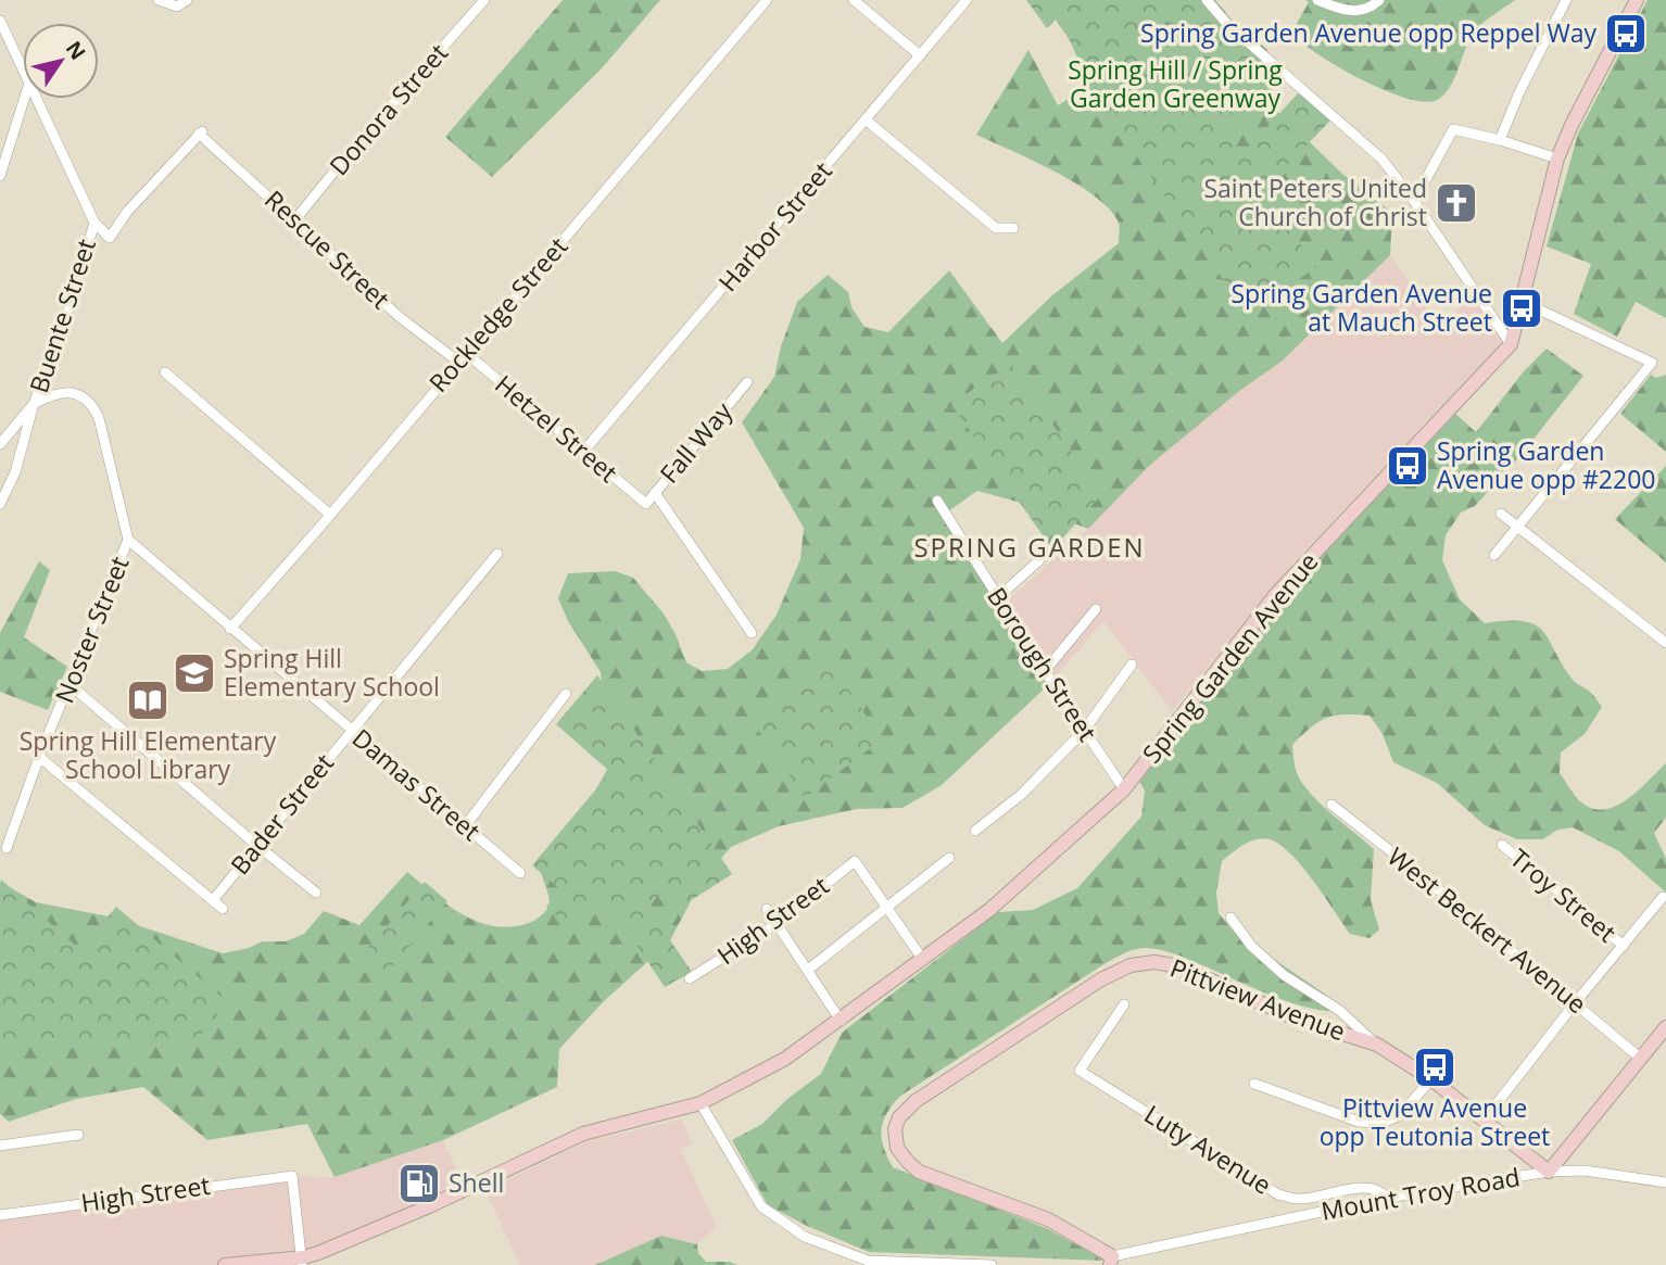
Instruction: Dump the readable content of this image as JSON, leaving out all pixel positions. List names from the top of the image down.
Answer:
{
  "streets": {
    "street": [
      "Donora Street",
      "Harbor Street",
      "Rescue Street",
      "Rockledge Street",
      "Buente Street",
      "Hetzel Street",
      "Fall Way",
      "Noster Street",
      "Spring Garden Avenue",
      "Borough Street",
      "Damas Street",
      "Bader Street",
      "Troy Street",
      "High Street",
      "West Beckert Avenue",
      "Pittview Avenue",
      "Luty Avenue",
      "Mount Troy Road"
    ]
  },
  "crossings": [
    ["Donora Street", "Rescue Street"],
    ["Harbor Street", "Hetzel Street"],
    ["Rescue Street", "Rockledge Street"],
    ["Rescue Street", "Buente Street"],
    ["Rockledge Street", "Hetzel Street"],
    ["Rockledge Street", "Damas Street"],
    ["Hetzel Street", "Fall Way"],
    ["Noster Street", "Damas Street"],
    ["Spring Garden Avenue", "Borough Street"],
    ["Spring Garden Avenue", "High Street"],
    ["Damas Street", "Bader Street"],
    ["West Beckert Avenue", "Mount Troy Road"],
    ["Pittview Avenue", "Mount Troy Road"],
    ["Luty Avenue", "Mount Troy Road"]
  ],
  "districts": ["SPRING GARDEN"],
  "parks": ["Spring Hill / Spring Garden Greenway"],
  "places": {
    "bus stop": [
      "Spring Garden Avenue opp Reppel Way",
      "Spring Garden Avenue at Mauch Street",
      "Spring Garden Avenue opp #2200",
      "Pittview Avenue opp Teutonia Street"
    ],
    "church": ["Saint Peters United Church of Christ"],
    "school or university": ["Spring Hill Elementary School"],
    "library": ["Spring Hill Elementary School Library"],
    "fuel station": ["Shell"]
  },
  "north": "top right"
}
